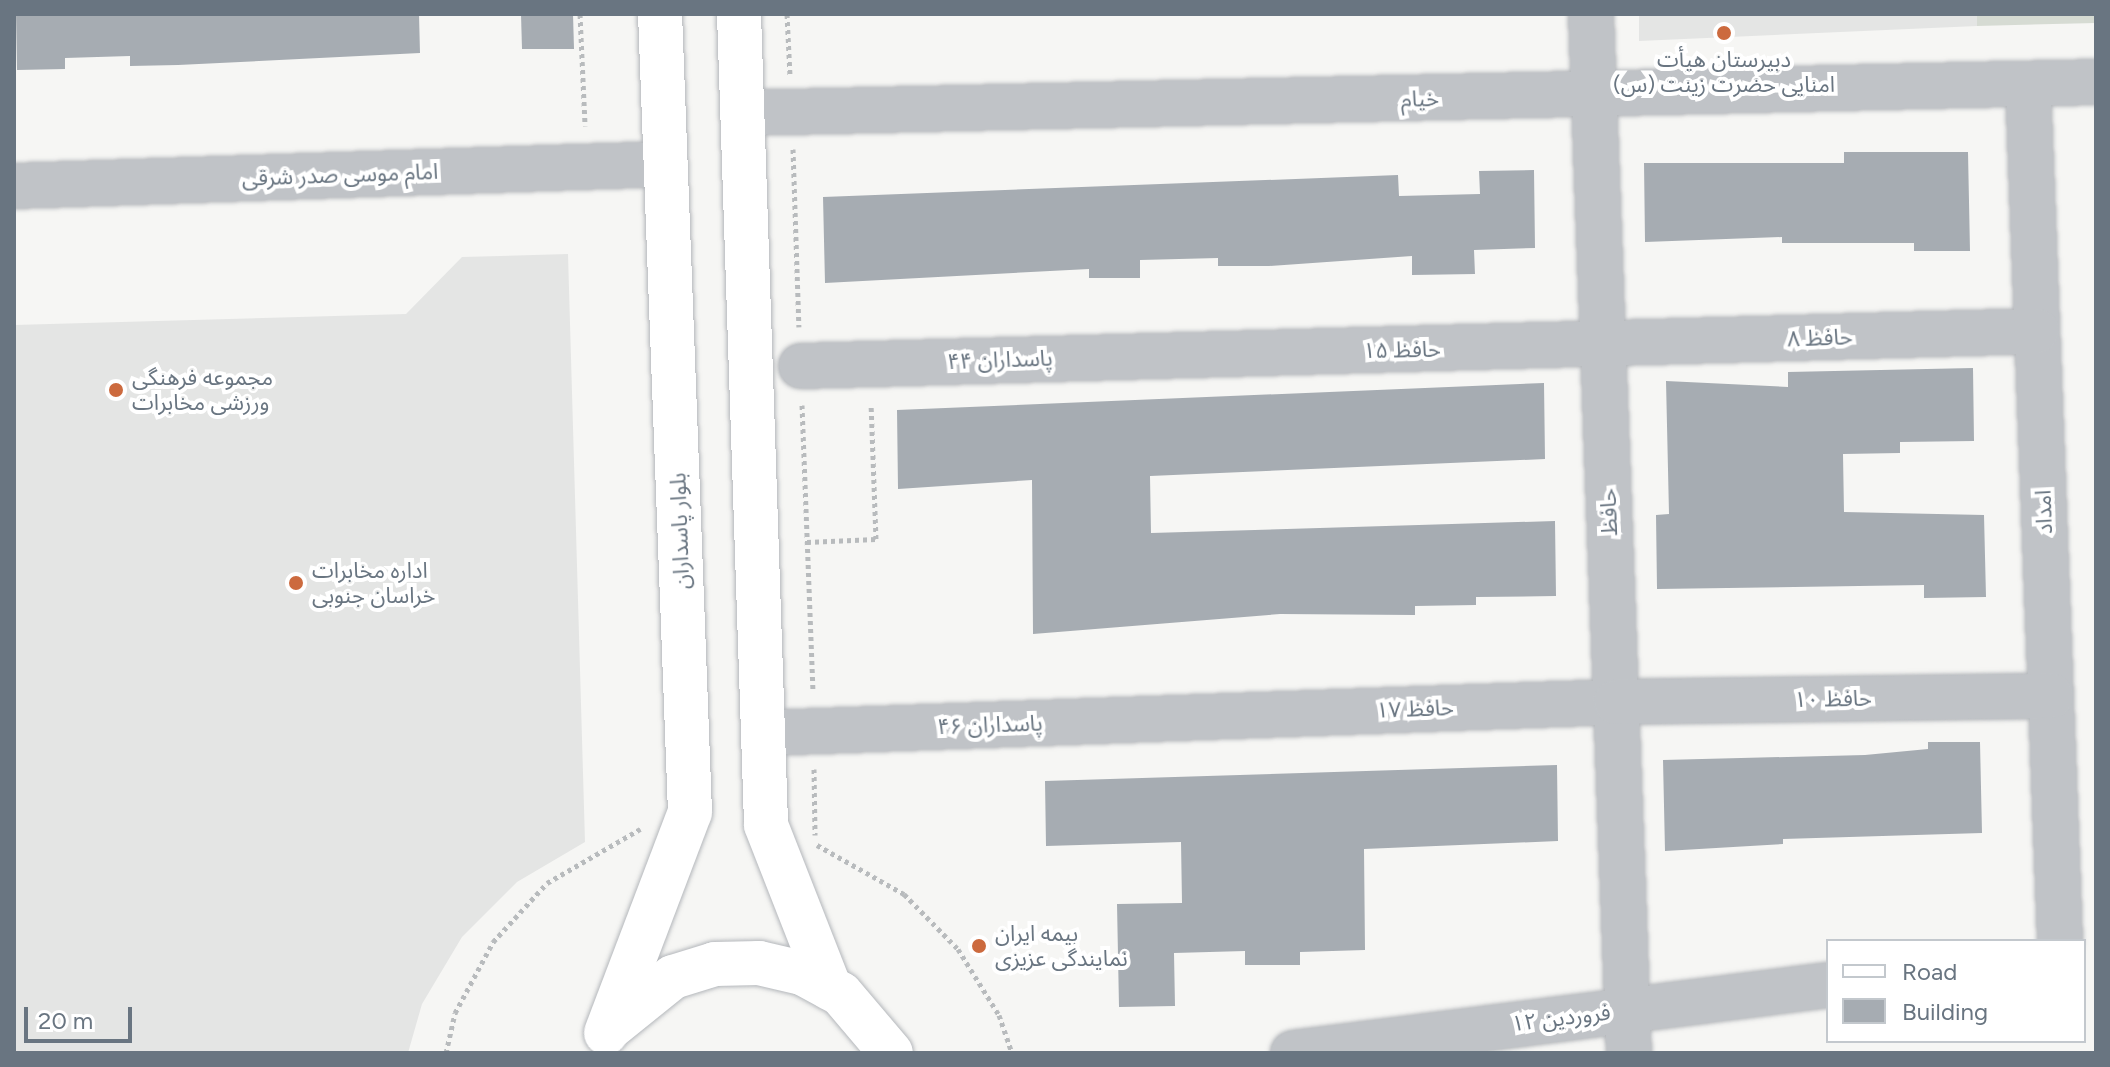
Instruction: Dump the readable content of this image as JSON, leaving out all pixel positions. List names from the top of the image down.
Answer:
{
  "streets": {
    "main road": ["بلوار پاسداران"],
    "street": [
      "خیام",
      "امام موسی صدر شرقی",
      "حافظ ۸",
      "حافظ ۱۵",
      "پاسداران ۴۴",
      "حافظ",
      "امداد",
      "حافظ ۱۰",
      "حافظ ۱۷",
      "پاسداران ۴۶",
      "۱۲ فروردین"
    ]
  },
  "crossings": [
    ["خیام", "حافظ"],
    ["خیام", "امداد"],
    ["امام موسی صدر شرقی", "بلوار پاسداران"],
    ["حافظ ۸", "حافظ ۱۵"],
    ["حافظ ۸", "حافظ"],
    ["حافظ ۸", "امداد"],
    ["حافظ ۱۵", "پاسداران ۴۴"],
    ["حافظ ۱۵", "حافظ"],
    ["حافظ", "حافظ ۱۰"],
    ["حافظ", "حافظ ۱۷"],
    ["حافظ", "۱۲ فروردین"],
    ["امداد", "حافظ ۱۰"],
    ["حافظ ۱۰", "حافظ ۱۷"],
    ["حافظ ۱۷", "پاسداران ۴۶"]
  ],
  "places": [
    "دبیرستان هیأت امنایی حضرت زینت (س)",
    "مجموعه فرهنگی ورزشی مخابرات",
    "اداره مخابرات خراسان جنوبی",
    "بیمه ایران نمایندگی عزیزی"
  ],
  "legend": ["Road", "Building"],
  "scale_bar": "20 m"
}
